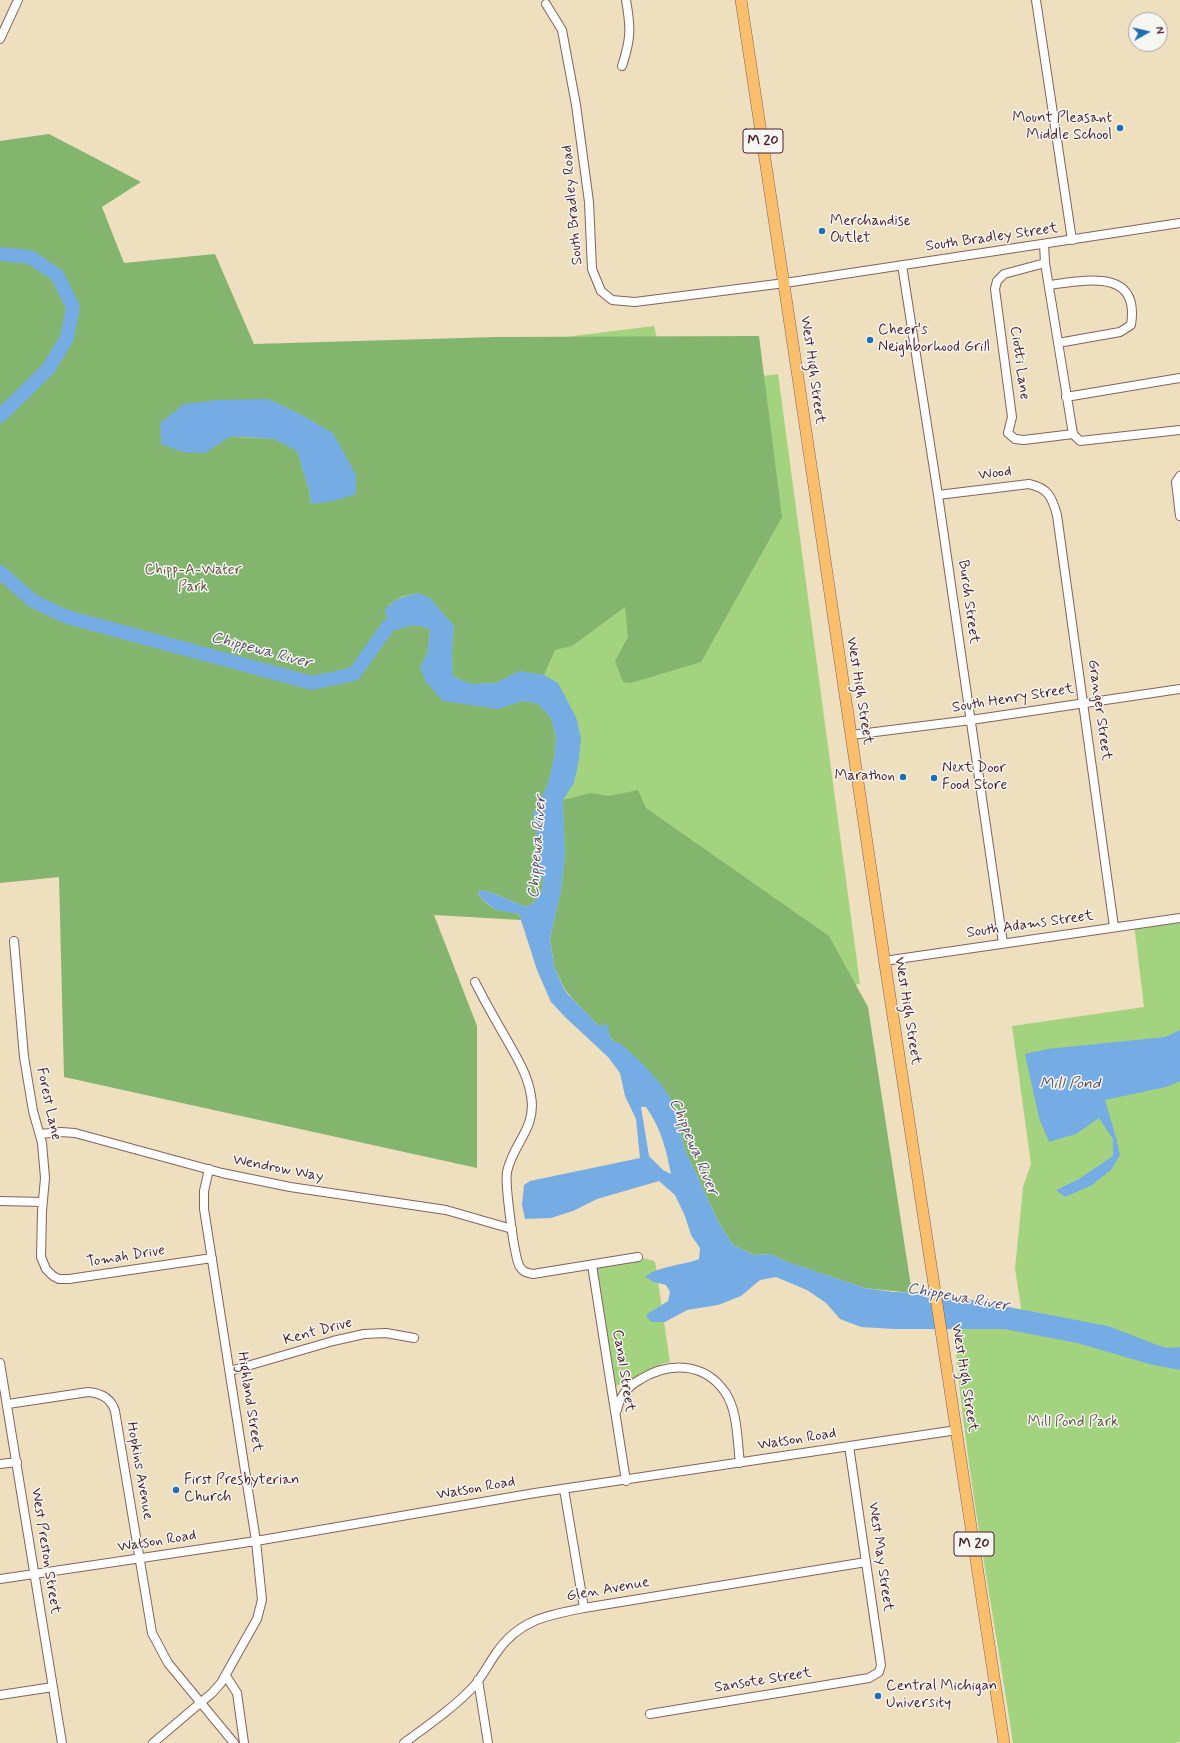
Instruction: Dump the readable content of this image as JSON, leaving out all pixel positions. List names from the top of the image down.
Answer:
{
  "streets": {
    "main road": ["M 20", "West High Street"],
    "street": [
      "South Bradley Road",
      "South Bradley Street",
      "Ciotti Lane",
      "Wood",
      "Burch Street",
      "South Henry Street",
      "Granger Street",
      "South Adams Street",
      "Forest Lane",
      "Wendrow Way",
      "Tomah Drive",
      "Kent Drive",
      "Canal Street",
      "Highland Street",
      "Watson Road",
      "Hopkins Avenue",
      "West Preston Street",
      "West May Street",
      "Glen Avenue",
      "Sansote Street"
    ]
  },
  "crossings": [
    ["M 20", "South Bradley Road"],
    ["M 20", "South Bradley Street"],
    ["M 20", "West High Street"],
    ["South Bradley Road", "South Bradley Street"],
    ["South Bradley Road", "West High Street"],
    ["South Bradley Street", "West High Street"],
    ["South Bradley Street", "Burch Street"],
    ["West High Street", "South Henry Street"],
    ["West High Street", "South Adams Street"],
    ["West High Street", "Watson Road"],
    ["Wood", "Burch Street"],
    ["Wood", "Granger Street"],
    ["Burch Street", "South Henry Street"],
    ["Burch Street", "South Adams Street"],
    ["South Henry Street", "Granger Street"],
    ["Granger Street", "South Adams Street"],
    ["Forest Lane", "Wendrow Way"],
    ["Forest Lane", "Tomah Drive"],
    ["Wendrow Way", "Highland Street"],
    ["Tomah Drive", "Highland Street"],
    ["Kent Drive", "Highland Street"],
    ["Canal Street", "Watson Road"],
    ["Highland Street", "Watson Road"],
    ["Highland Street", "Hopkins Avenue"],
    ["Watson Road", "Hopkins Avenue"],
    ["Watson Road", "West Preston Street"],
    ["Watson Road", "West May Street"],
    ["Hopkins Avenue", "West Preston Street"],
    ["West May Street", "Glen Avenue"],
    ["West May Street", "Sansote Street"]
  ],
  "water": ["Chippewa River", "Mill Pond"],
  "parks": ["Chipp-A-Water Park", "Mill Pond Park"],
  "places": [
    "Mount Pleasant Middle School",
    "Merchandise Outlet",
    "Cheer's Neighborhood Grill",
    "Marathon",
    "Next Door Food Store",
    "First Presbyterian Church",
    "Central Michigan University"
  ],
  "north": "right"
}
